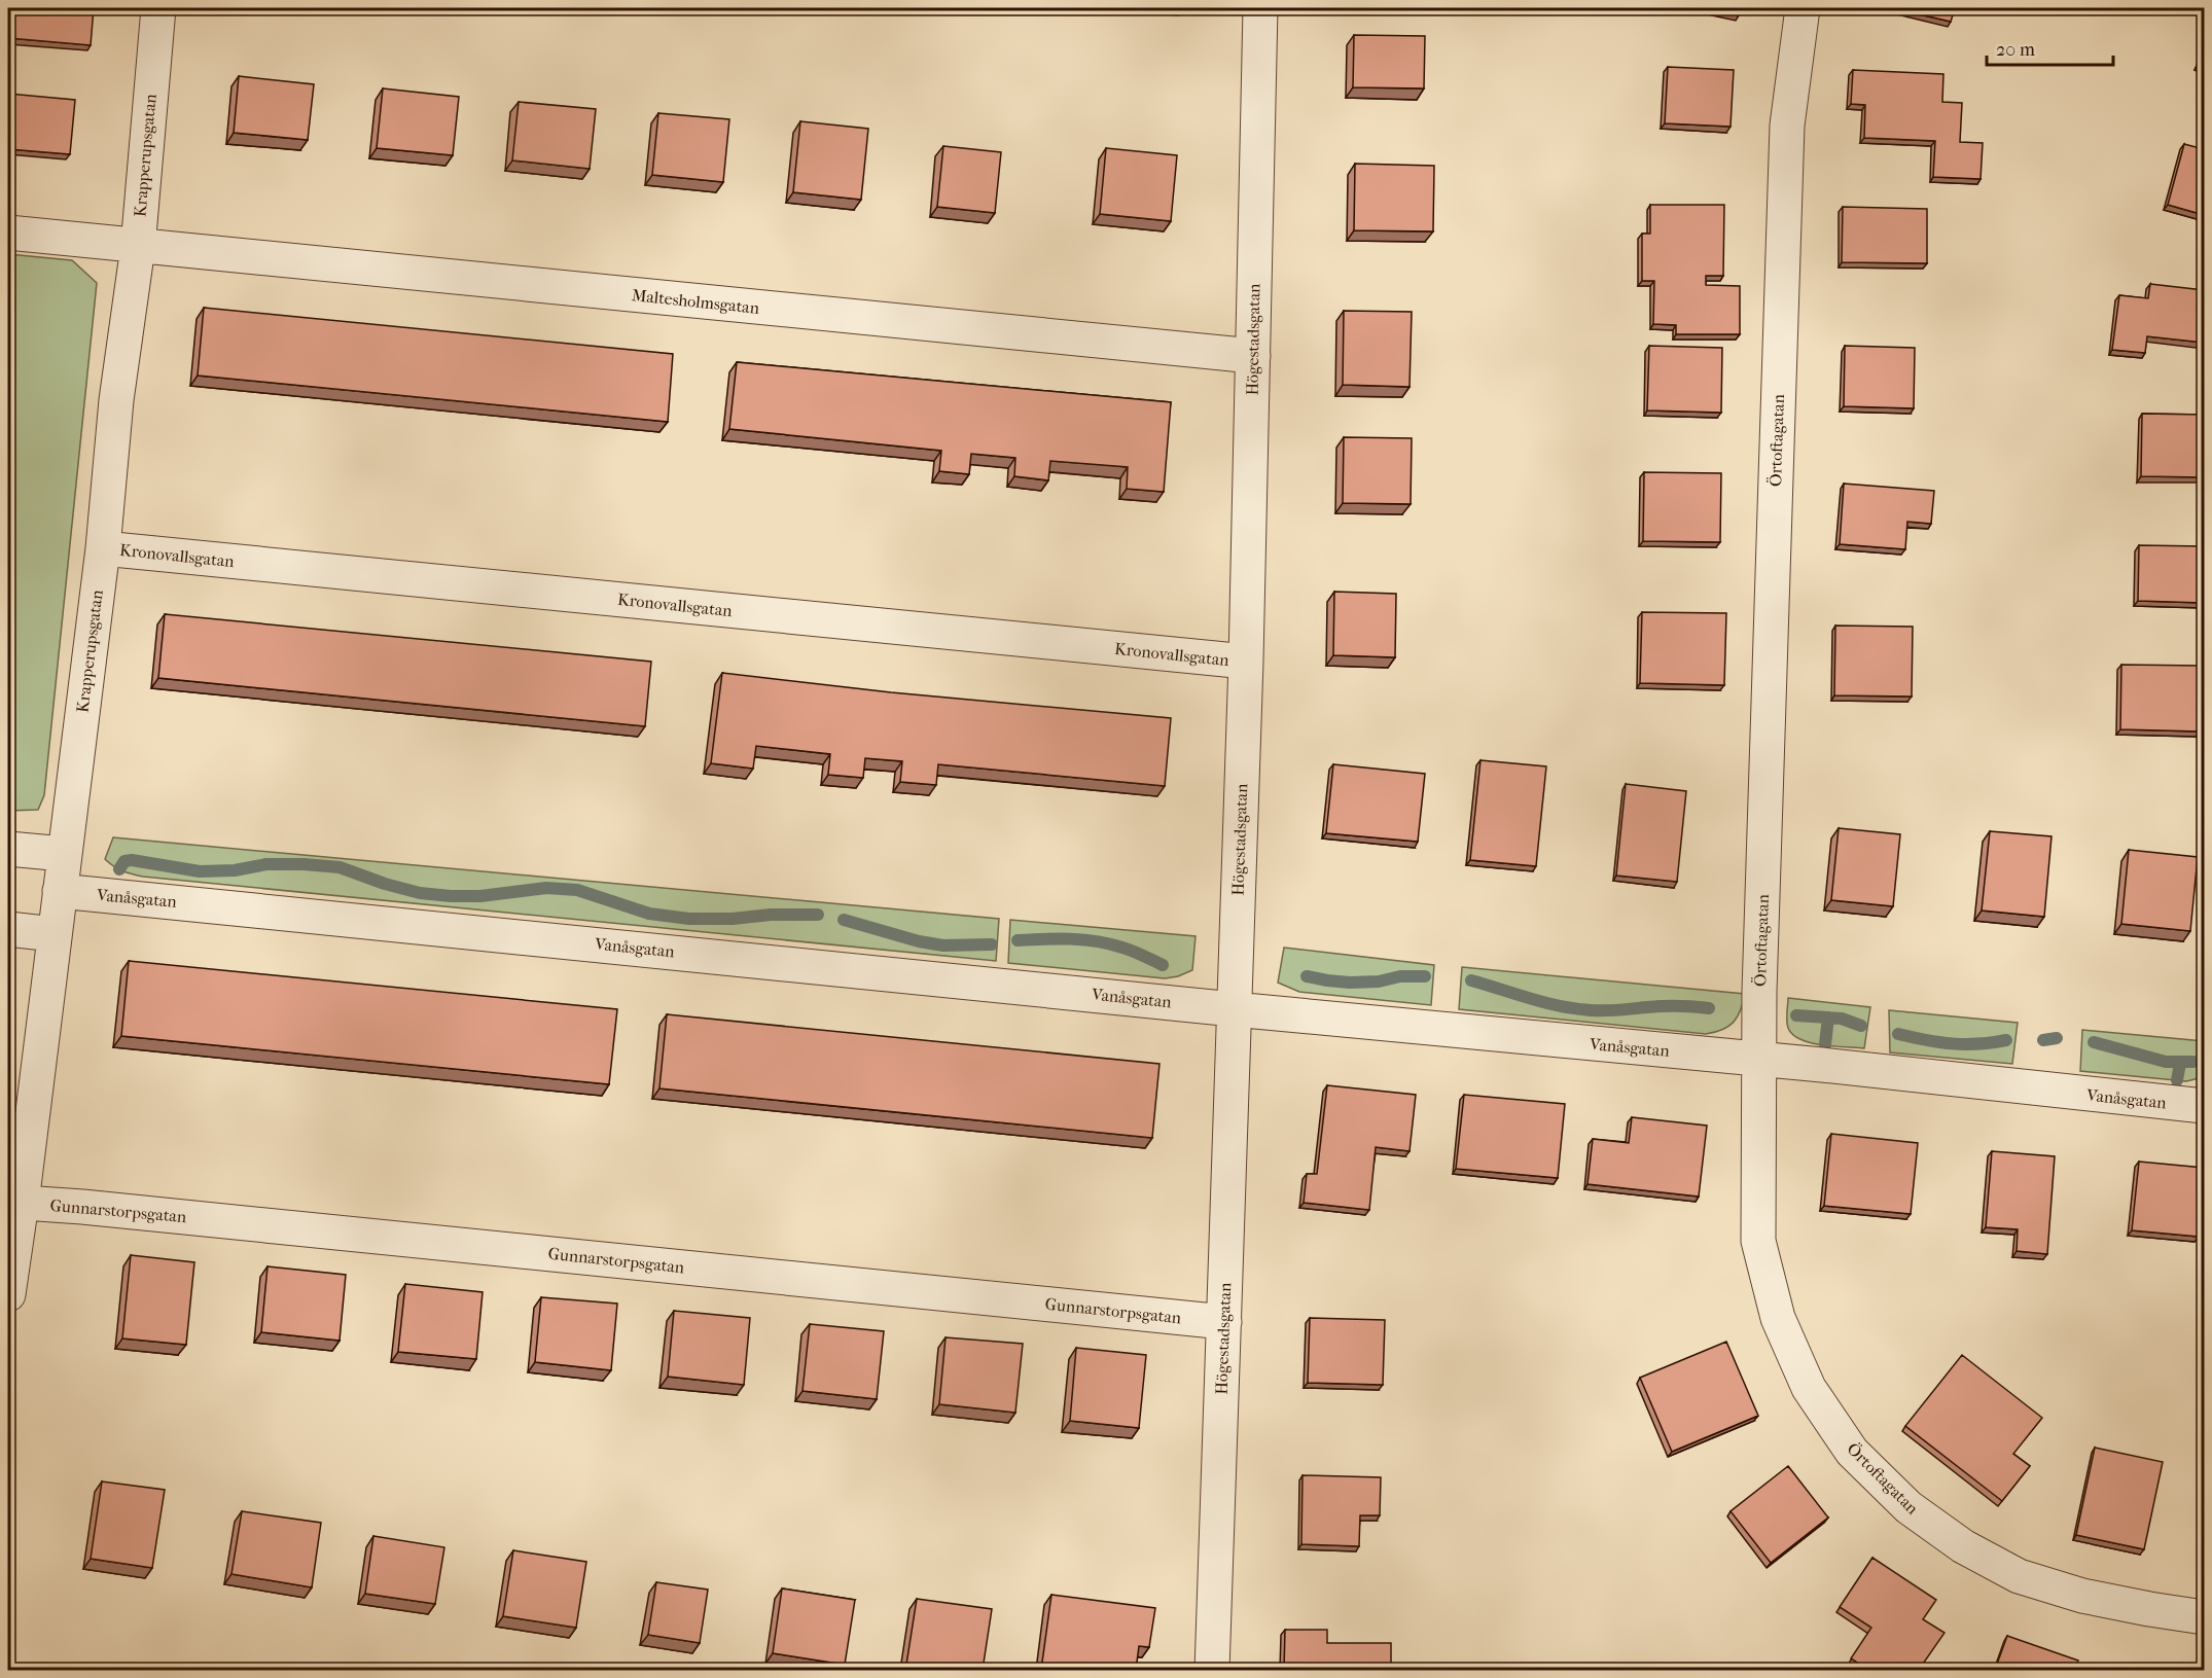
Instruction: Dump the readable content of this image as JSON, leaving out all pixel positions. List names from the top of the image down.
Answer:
{
  "streets": {
    "street": [
      "Krapperupsgatan",
      "Maltesholmsgatan",
      "Högestadsgatan",
      "Örtoftagatan",
      "Kronovallsgatan",
      "Vanåsgatan",
      "Gunnarstorpsgatan"
    ]
  },
  "crossings": [
    ["Krapperupsgatan", "Maltesholmsgatan"],
    ["Krapperupsgatan", "Kronovallsgatan"],
    ["Krapperupsgatan", "Vanåsgatan"],
    ["Krapperupsgatan", "Gunnarstorpsgatan"],
    ["Maltesholmsgatan", "Högestadsgatan"],
    ["Högestadsgatan", "Kronovallsgatan"],
    ["Högestadsgatan", "Vanåsgatan"],
    ["Högestadsgatan", "Gunnarstorpsgatan"],
    ["Örtoftagatan", "Vanåsgatan"]
  ],
  "scale_bar": "20 m"
}
